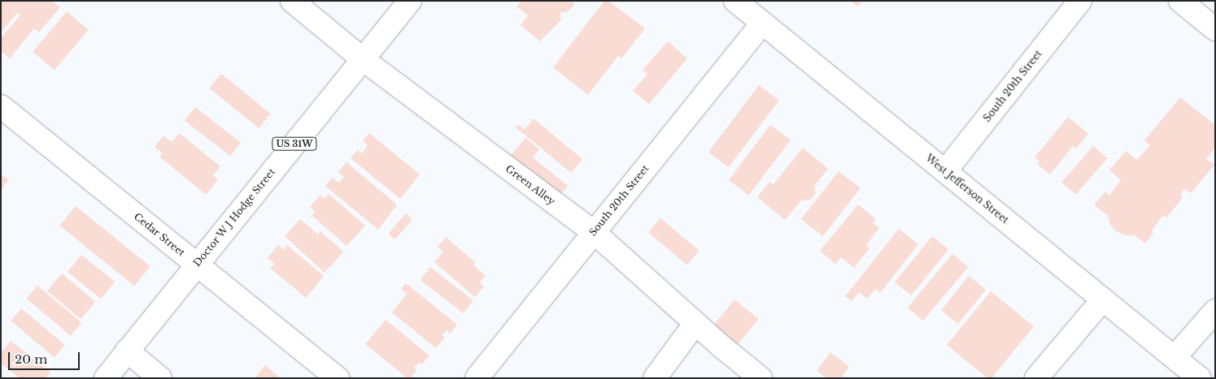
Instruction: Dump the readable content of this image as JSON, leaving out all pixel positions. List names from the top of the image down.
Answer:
{
  "streets": {
    "street": [
      "South 20th Street",
      "US 31W",
      "Green Alley",
      "West Jefferson Street",
      "Doctor W J Hodge Street",
      "Cedar Street"
    ]
  },
  "crossings": [
    ["South 20th Street", "Green Alley"],
    ["South 20th Street", "West Jefferson Street"],
    ["Green Alley", "Doctor W J Hodge Street"],
    ["Doctor W J Hodge Street", "Cedar Street"]
  ],
  "scale_bar": "20 m"
}
